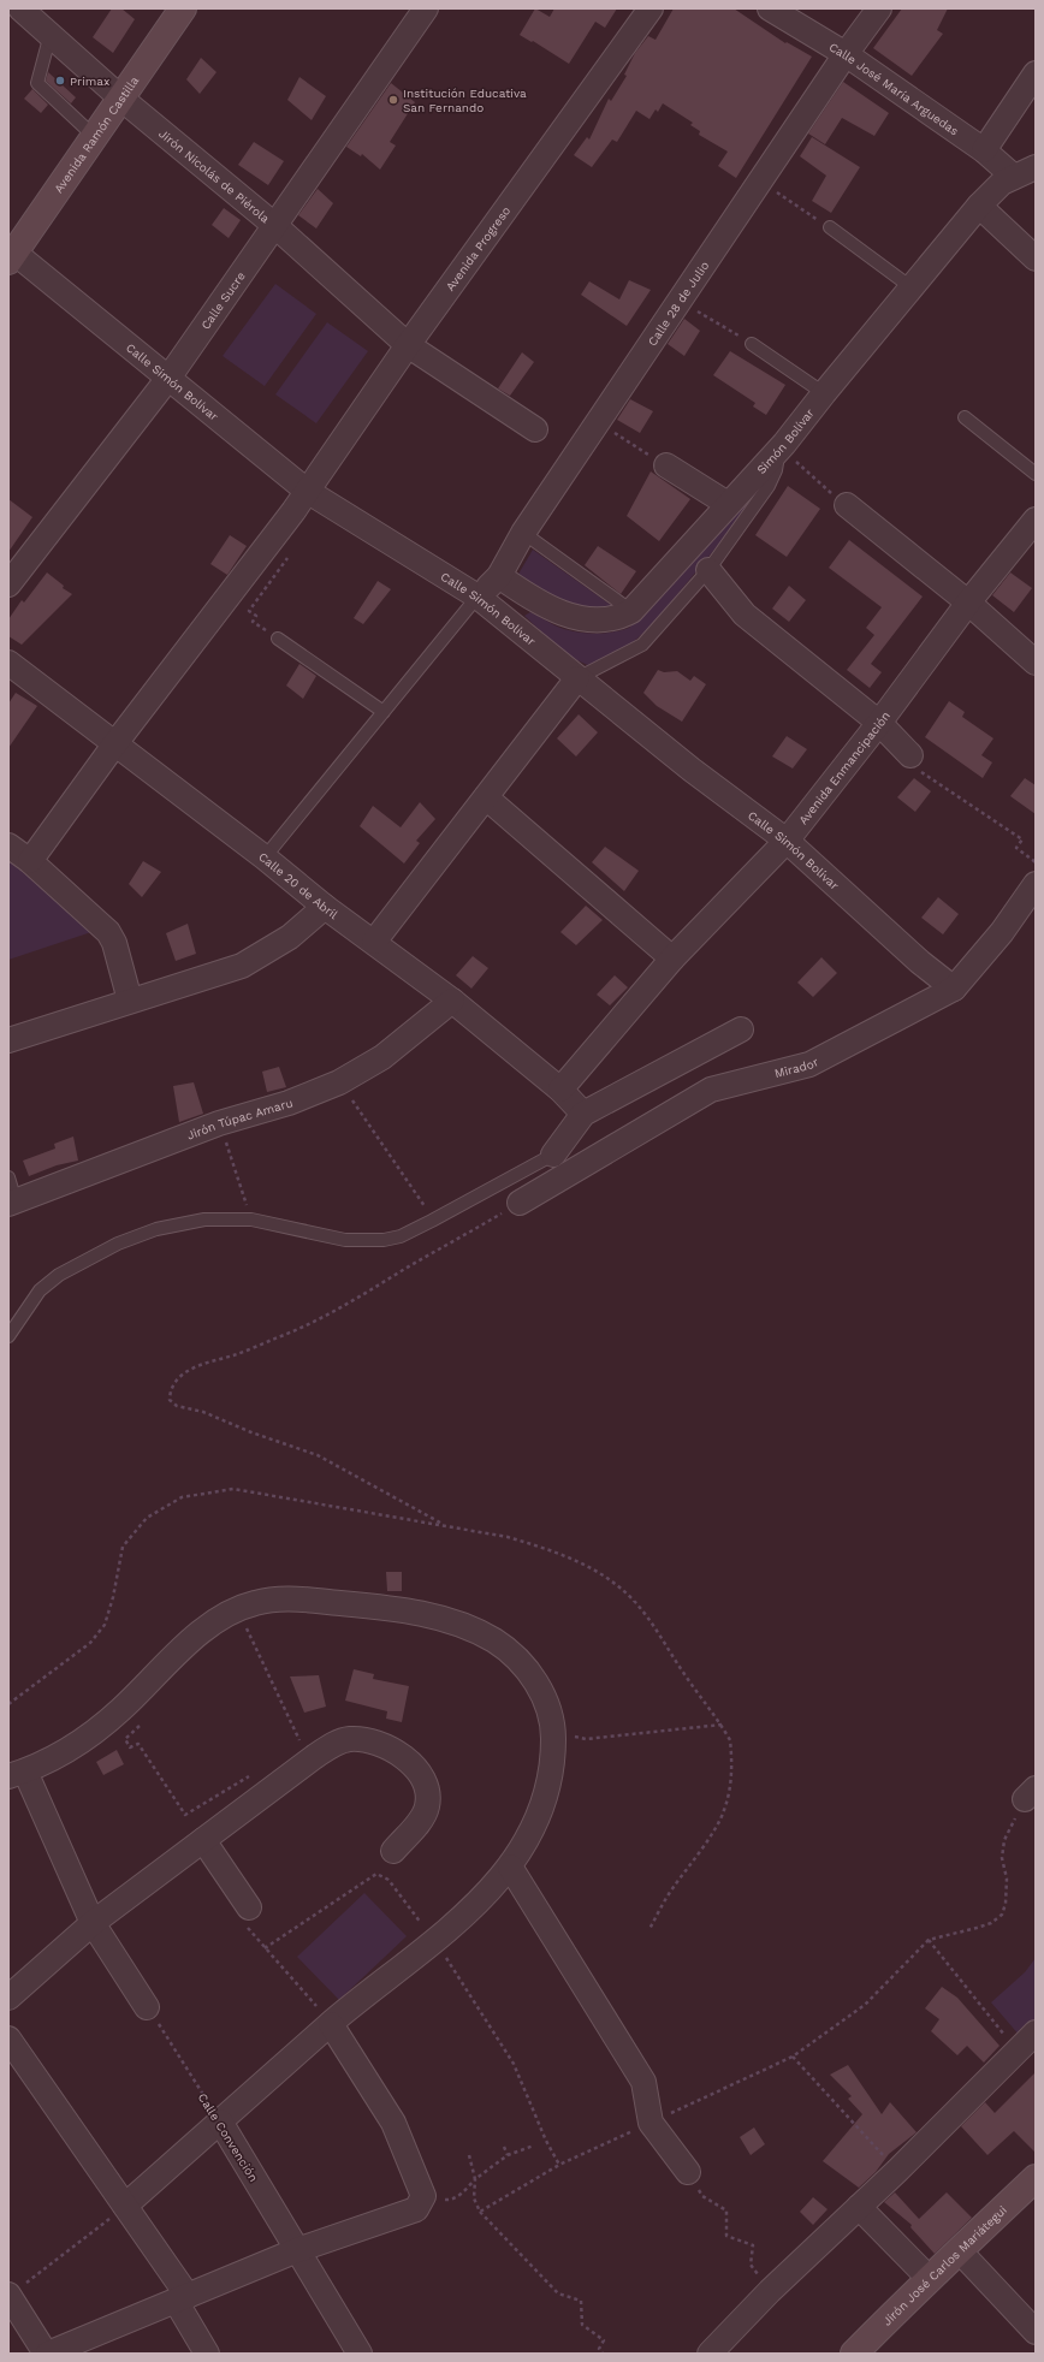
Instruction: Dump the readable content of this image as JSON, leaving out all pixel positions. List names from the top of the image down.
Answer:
{
  "streets": {
    "main road": ["Avenida Ramón Castilla", "Jirón José Carlos Mariátegui"],
    "street": [
      "Calle José María Arguedas",
      "Jirón Nicolás de Piérola",
      "Avenida Progreso",
      "Calle Sucre",
      "Calle 28 de Julio",
      "Calle Simón Bolívar",
      "Simón Bolívar",
      "Avenida Enmancipación",
      "Calle 20 de Abril",
      "Mirador",
      "Jirón Túpac Amaru",
      "Calle Convención"
    ]
  },
  "crossings": [
    ["Calle José María Arguedas", "Calle 28 de Julio"],
    ["Calle José María Arguedas", "Simón Bolívar"],
    ["Avenida Ramón Castilla", "Jirón Nicolás de Piérola"],
    ["Avenida Ramón Castilla", "Calle Simón Bolívar"],
    ["Jirón Nicolás de Piérola", "Avenida Progreso"],
    ["Jirón Nicolás de Piérola", "Calle Sucre"],
    ["Avenida Progreso", "Calle Simón Bolívar"],
    ["Avenida Progreso", "Calle 20 de Abril"],
    ["Calle Sucre", "Calle Simón Bolívar"],
    ["Calle 28 de Julio", "Calle Simón Bolívar"],
    ["Calle 28 de Julio", "Simón Bolívar"],
    ["Calle Simón Bolívar", "Avenida Enmancipación"],
    ["Calle Simón Bolívar", "Mirador"],
    ["Avenida Enmancipación", "Calle 20 de Abril"],
    ["Calle 20 de Abril", "Jirón Túpac Amaru"]
  ],
  "places": ["Primax", "Institución Educativa San Fernando"]
}
